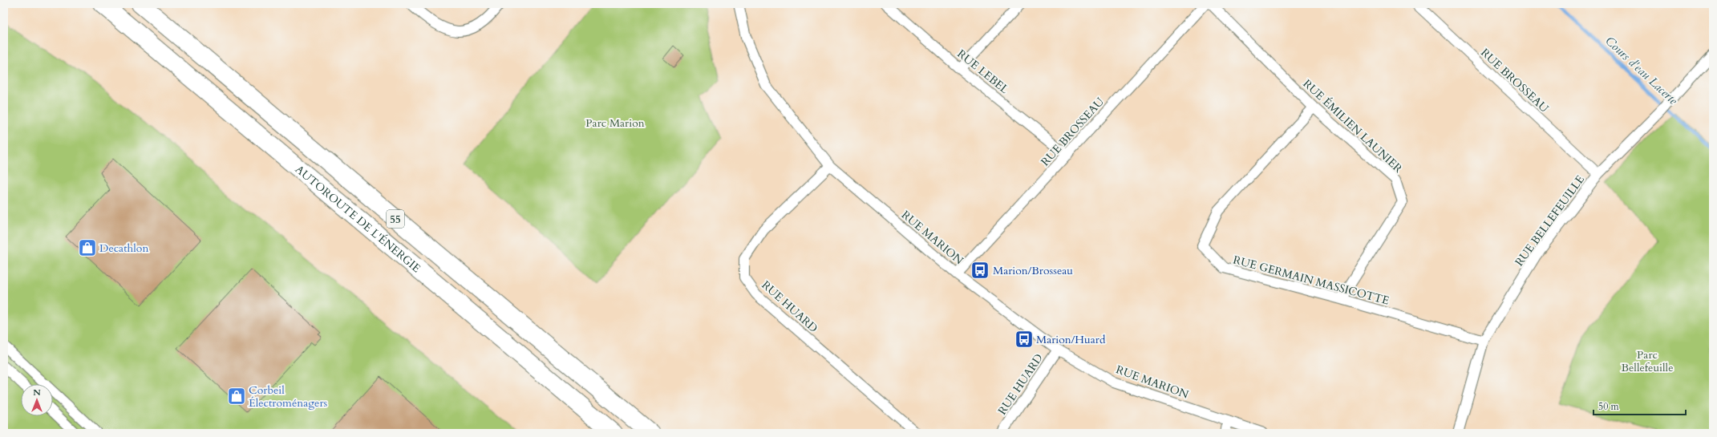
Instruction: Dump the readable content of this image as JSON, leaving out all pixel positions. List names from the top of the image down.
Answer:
{
  "streets": {
    "highway": ["AUTOROUTE DE L'ÉNERGIE", "55"],
    "street": [
      "RUE LEBEL",
      "RUE BROSSEAU",
      "RUE ÉMILIEN LAUNIER",
      "RUE BELLEFEUILLE",
      "RUE MARION",
      "RUE GERMAIN MASSICOTTE",
      "RUE HUARD"
    ]
  },
  "crossings": [
    ["RUE LEBEL", "RUE BROSSEAU"],
    ["RUE BROSSEAU", "RUE BELLEFEUILLE"],
    ["RUE BROSSEAU", "RUE MARION"],
    ["RUE ÉMILIEN LAUNIER", "RUE GERMAIN MASSICOTTE"],
    ["RUE BELLEFEUILLE", "RUE GERMAIN MASSICOTTE"],
    ["RUE MARION", "RUE HUARD"]
  ],
  "water": ["Cours d'eau Lacerte"],
  "parks": ["Parc Marion", "Parc Bellefeuille"],
  "places": {
    "shop": ["Decathlon", "Corbeil Électroménagers"],
    "bus stop": ["Marion/Brosseau", "Marion/Huard"]
  },
  "scale_bar": "50 m",
  "north": "top"
}
